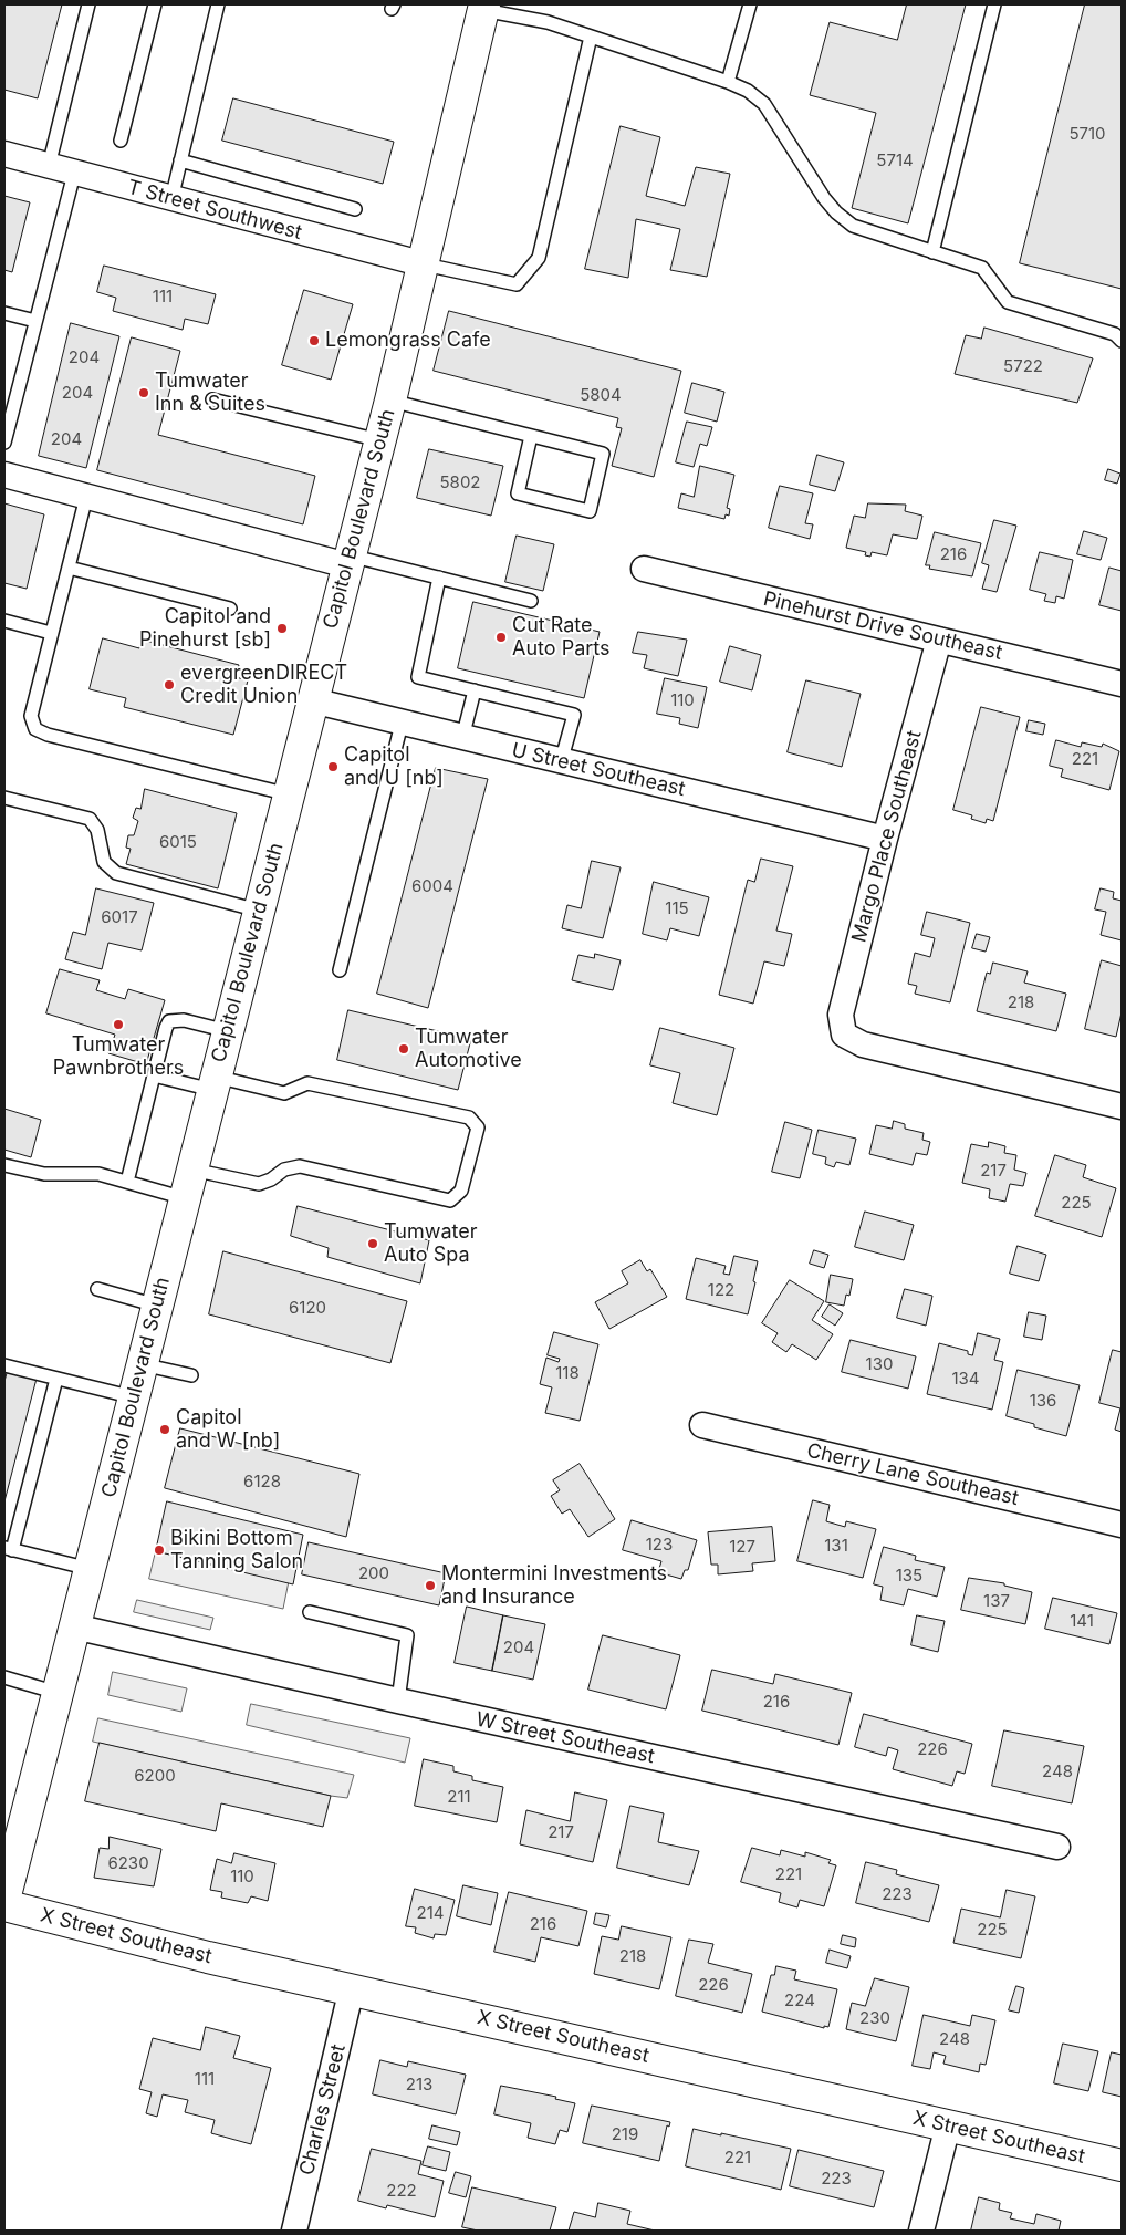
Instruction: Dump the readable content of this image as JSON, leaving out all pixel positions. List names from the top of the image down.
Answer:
{
  "streets": {
    "main road": ["Capitol Boulevard South", "X Street Southeast"],
    "street": [
      "T Street Southwest",
      "Pinehurst Drive Southeast",
      "U Street Southeast",
      "Margo Place Southeast",
      "Cherry Lane Southeast",
      "W Street Southeast",
      "Charles Street"
    ]
  },
  "crossings": [
    ["T Street Southwest", "Capitol Boulevard South"],
    ["Capitol Boulevard South", "U Street Southeast"],
    ["Capitol Boulevard South", "W Street Southeast"],
    ["Pinehurst Drive Southeast", "Margo Place Southeast"],
    ["U Street Southeast", "Margo Place Southeast"],
    ["X Street Southeast", "Charles Street"]
  ],
  "places": [
    "Lemongrass Cafe",
    "Tumwater Inn & Suites",
    "Capitol and Pinehurst [sb]",
    "Cut Rate Auto Parts",
    "evergreenDIRECT Credit Union",
    "Capitol and U [nb]",
    "Tumwater Pawnbrothers",
    "Tumwater Automotive",
    "Tumwater Auto Spa",
    "Capitol and W [nb]",
    "Bikini Bottom Tanning Salon",
    "Montermini Investments and Insurance"
  ],
  "house_numbers": [
    "5710",
    "5714",
    "111",
    "204",
    "5722",
    "204",
    "5804",
    "204",
    "5802",
    "216",
    "110",
    "221",
    "6015",
    "6004",
    "115",
    "6017",
    "218",
    "217",
    "225",
    "122",
    "6120",
    "130",
    "118",
    "134",
    "136",
    "6128",
    "123",
    "131",
    "127",
    "200",
    "135",
    "137",
    "141",
    "204",
    "216",
    "226",
    "248",
    "6200",
    "211",
    "217",
    "6230",
    "221",
    "110",
    "223",
    "214",
    "216",
    "225",
    "218",
    "226",
    "224",
    "230",
    "248",
    "111",
    "213",
    "219",
    "221",
    "223",
    "222"
  ]
}
